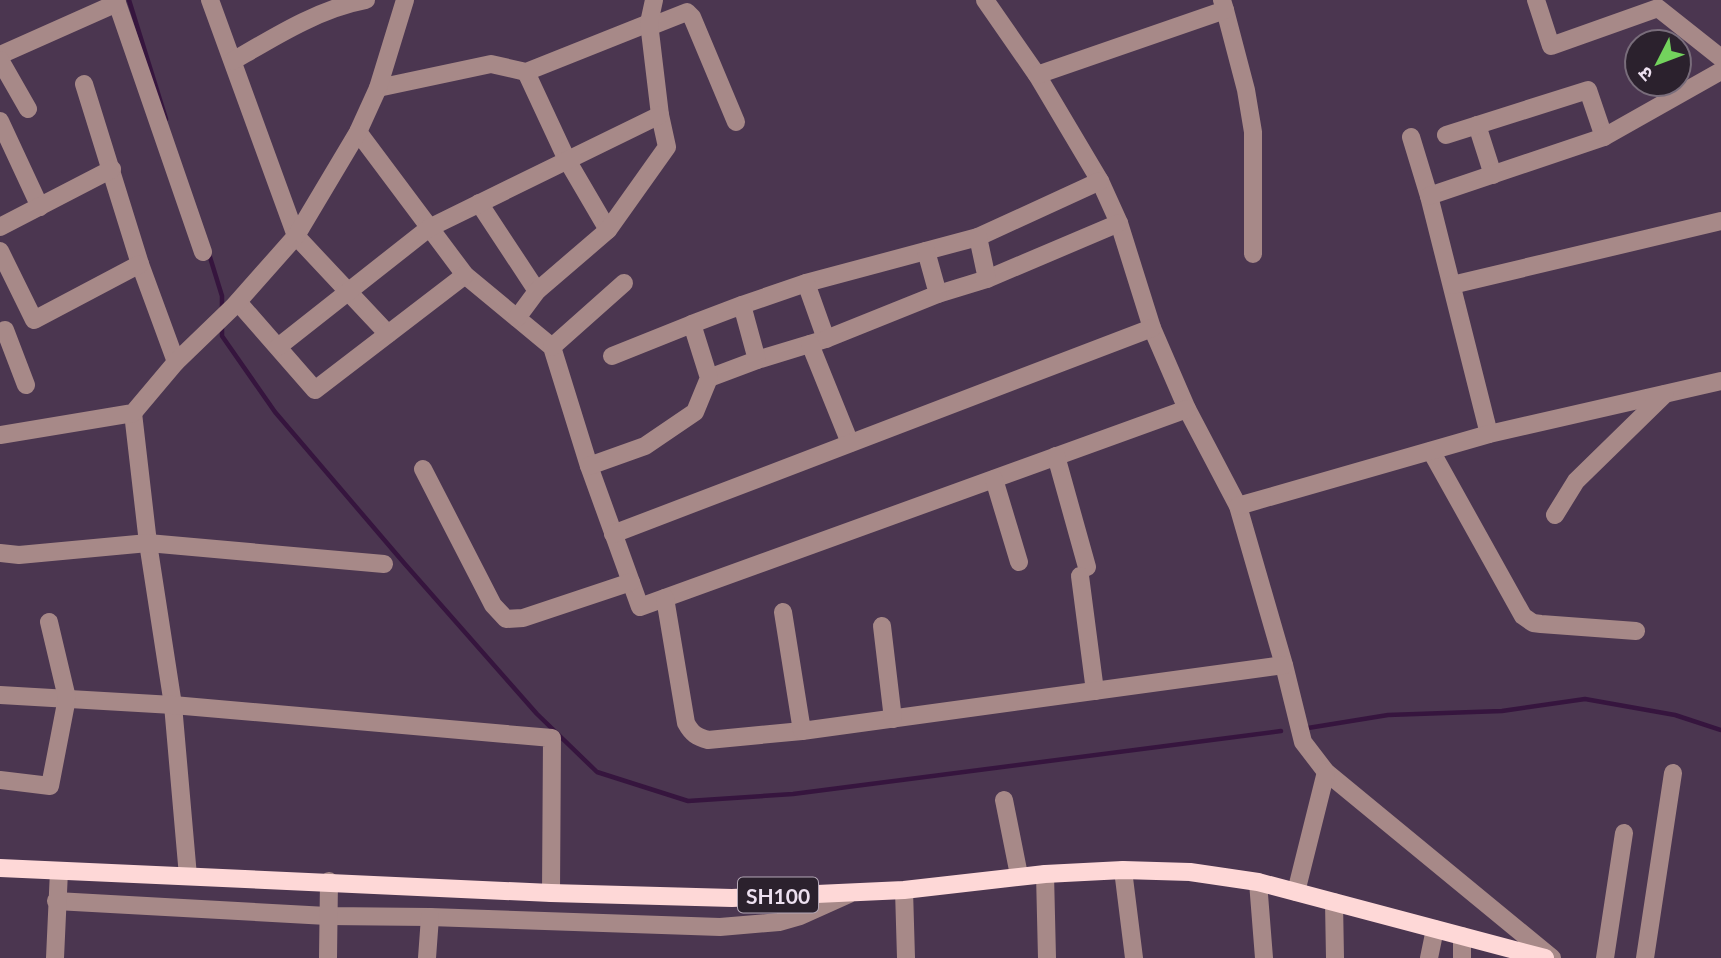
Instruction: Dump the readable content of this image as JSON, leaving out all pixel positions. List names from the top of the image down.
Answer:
{
  "streets": {
    "main road": ["SH100"]
  },
  "north": "bottom left"
}
